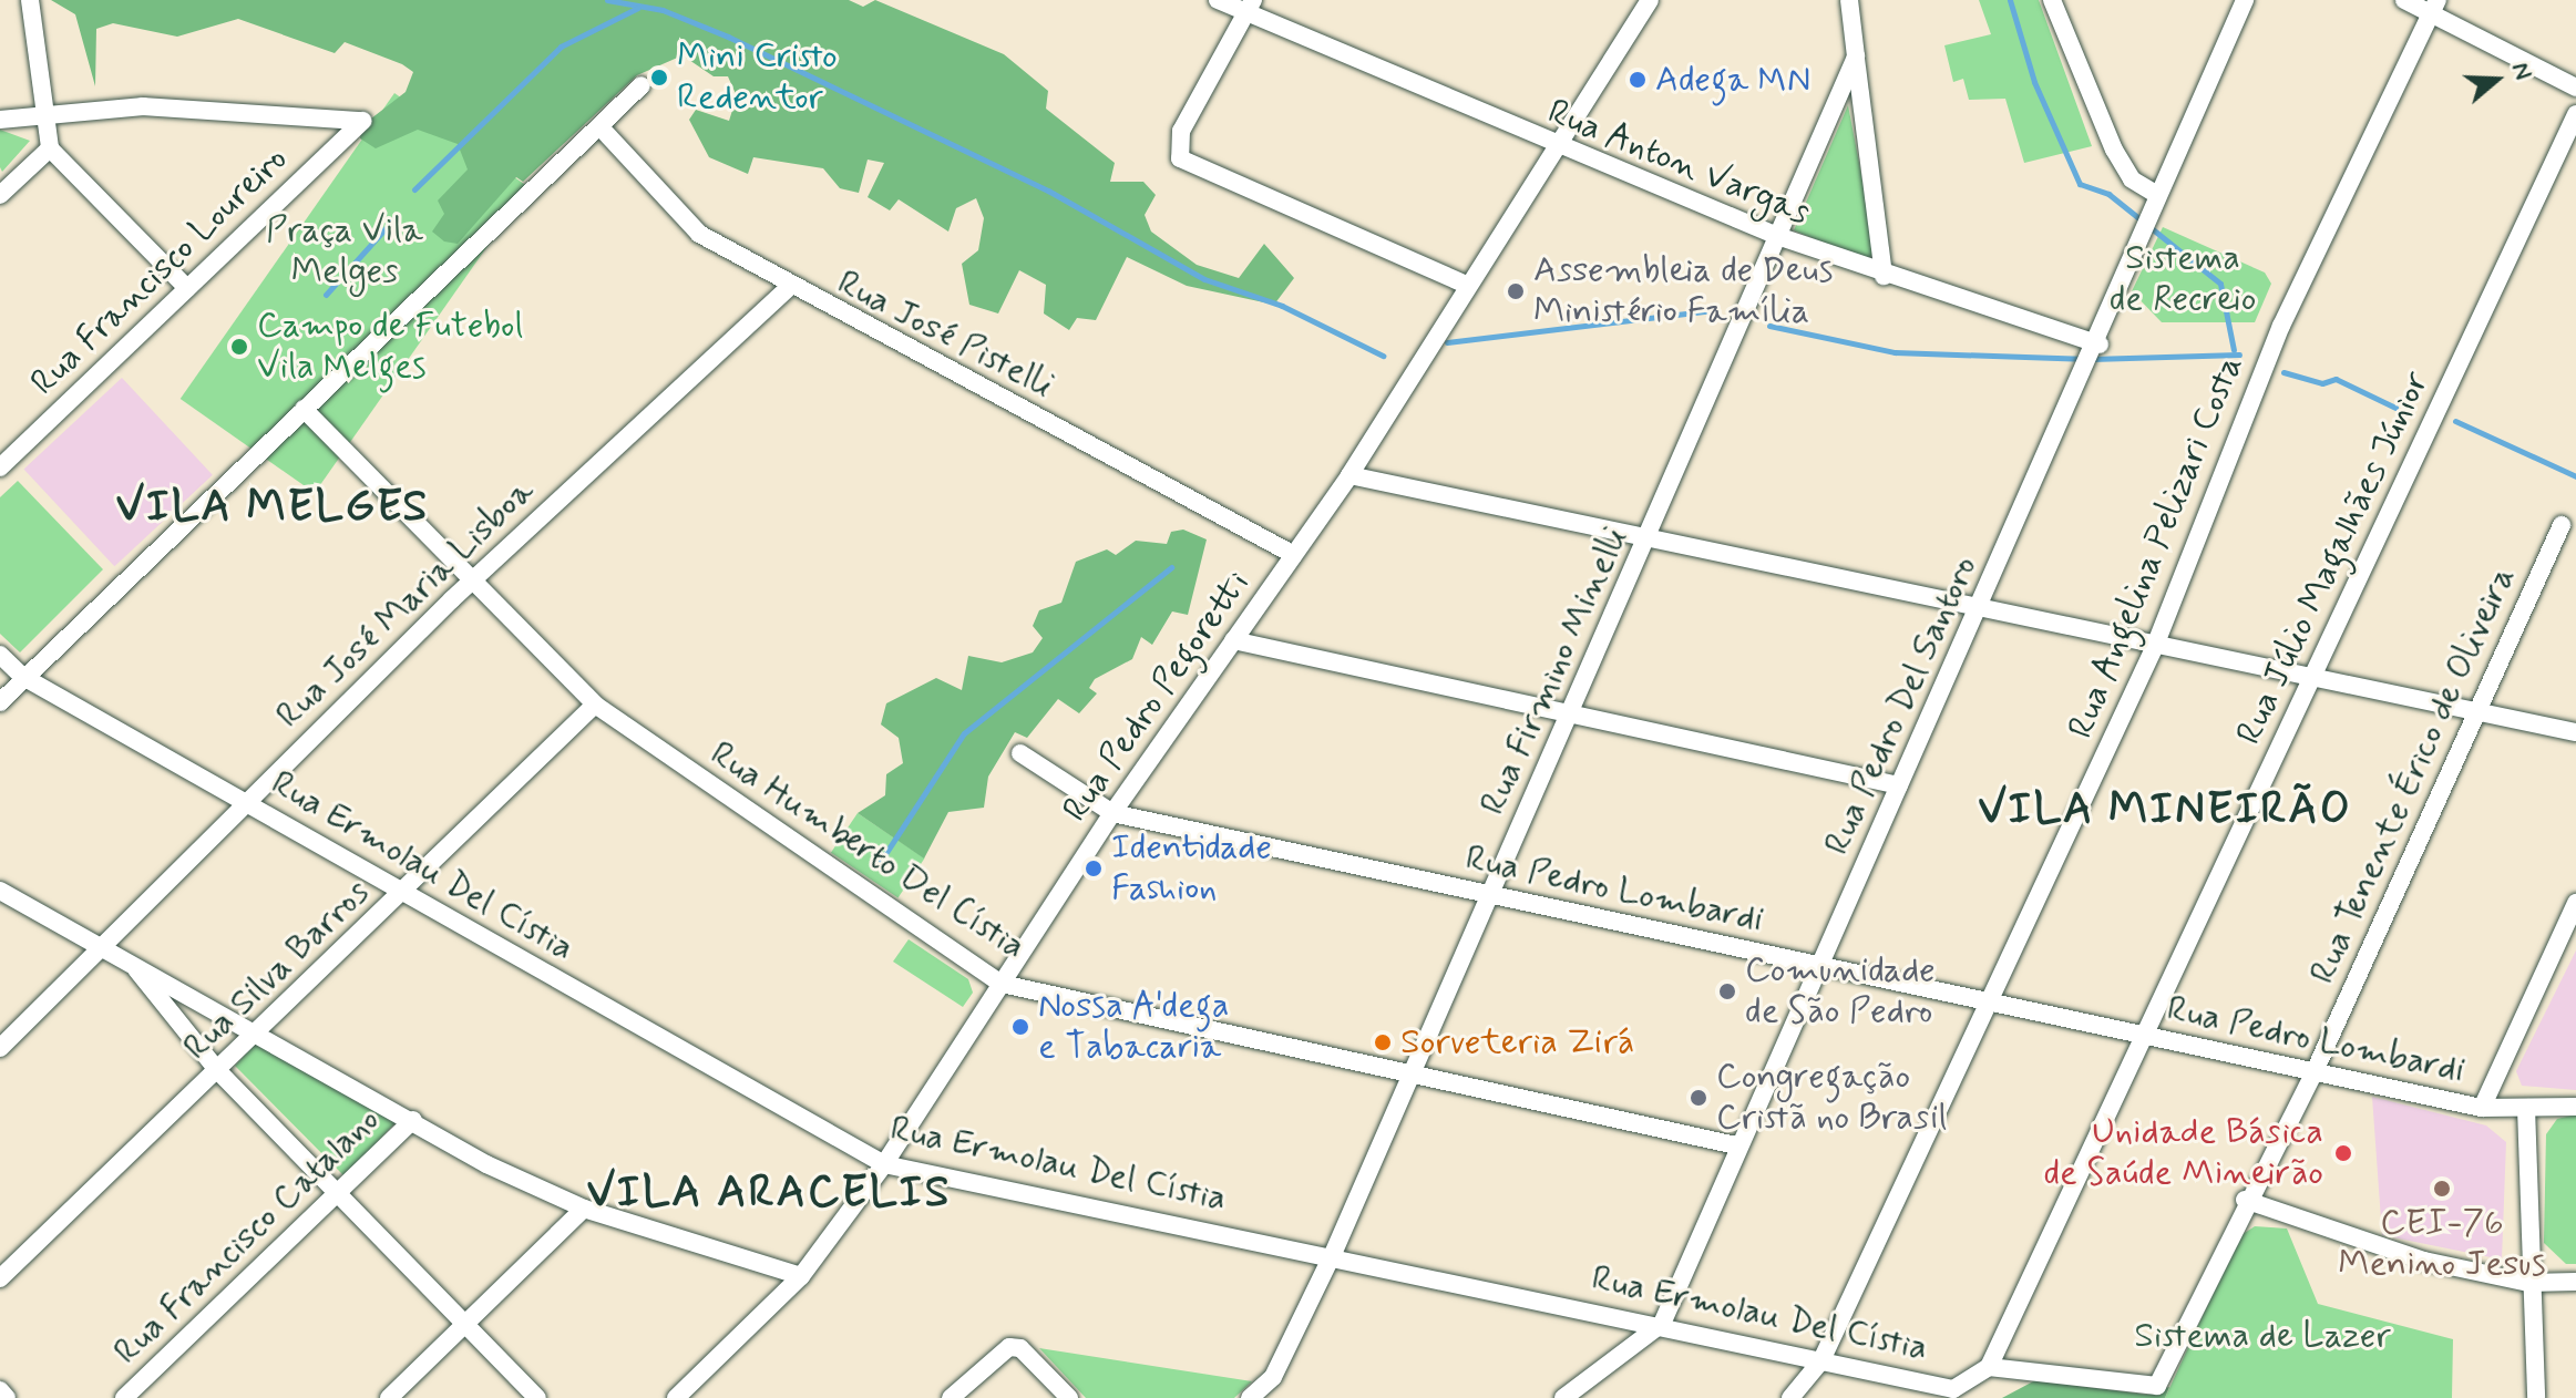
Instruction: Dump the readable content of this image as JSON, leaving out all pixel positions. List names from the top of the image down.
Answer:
{
  "streets": {
    "street": [
      "Rua Anton Vargas",
      "Rua Francisco Loureiro",
      "Rua José Pistelli",
      "Rua Angelina Pelizari Costa",
      "Rua Júlio Magalhães Júnior",
      "Rua José Maria Lisboa",
      "Rua Firmino Minelli",
      "Rua Pedro Pegoretti",
      "Rua Pedro Del Santoro",
      "Rua Tenente Érico de Oliveira",
      "Rua Humberto Del Cístia",
      "Rua Ermolau Del Cístia",
      "Rua Pedro Lombardi",
      "Rua Silva Barros",
      "Rua Francisco Catalano"
    ]
  },
  "crossings": [
    ["Rua Anton Vargas", "Rua Firmino Minelli"],
    ["Rua Anton Vargas", "Rua Pedro Pegoretti"],
    ["Rua Anton Vargas", "Rua Pedro Del Santoro"],
    ["Rua José Pistelli", "Rua José Maria Lisboa"],
    ["Rua José Pistelli", "Rua Pedro Pegoretti"],
    ["Rua Angelina Pelizari Costa", "Rua Ermolau Del Cístia"],
    ["Rua Angelina Pelizari Costa", "Rua Pedro Lombardi"],
    ["Rua Júlio Magalhães Júnior", "Rua Tenente Érico de Oliveira"],
    ["Rua Júlio Magalhães Júnior", "Rua Ermolau Del Cístia"],
    ["Rua Júlio Magalhães Júnior", "Rua Pedro Lombardi"],
    ["Rua José Maria Lisboa", "Rua Humberto Del Cístia"],
    ["Rua José Maria Lisboa", "Rua Ermolau Del Cístia"],
    ["Rua Firmino Minelli", "Rua Humberto Del Cístia"],
    ["Rua Firmino Minelli", "Rua Ermolau Del Cístia"],
    ["Rua Firmino Minelli", "Rua Pedro Lombardi"],
    ["Rua Pedro Pegoretti", "Rua Humberto Del Cístia"],
    ["Rua Pedro Pegoretti", "Rua Ermolau Del Cístia"],
    ["Rua Pedro Pegoretti", "Rua Pedro Lombardi"],
    ["Rua Pedro Del Santoro", "Rua Humberto Del Cístia"],
    ["Rua Pedro Del Santoro", "Rua Ermolau Del Cístia"],
    ["Rua Pedro Del Santoro", "Rua Pedro Lombardi"],
    ["Rua Tenente Érico de Oliveira", "Rua Ermolau Del Cístia"],
    ["Rua Tenente Érico de Oliveira", "Rua Pedro Lombardi"],
    ["Rua Humberto Del Cístia", "Rua Silva Barros"],
    ["Rua Ermolau Del Cístia", "Rua Silva Barros"]
  ],
  "districts": ["VILA MELGES", "VILA MINEIRÃO", "VILA ARACELIS"],
  "parks": ["Praça Vila Melges", "Sistema de Recreio", "Sistema de Lazer"],
  "places": [
    "Mini Cristo Redentor",
    "Adega MN",
    "Assembleia de Deus Ministério Família",
    "Campo de Futebol Vila Melges",
    "Identidade Fashion",
    "Comunidade de São Pedro",
    "Nossa A'dega e Tabacaria",
    "Sorveteria Zirá",
    "Congregação Cristã no Brasil",
    "Unidade Básica de Saúde Mineirão",
    "CEI-76 Menino Jesus"
  ],
  "north": "right"
}
